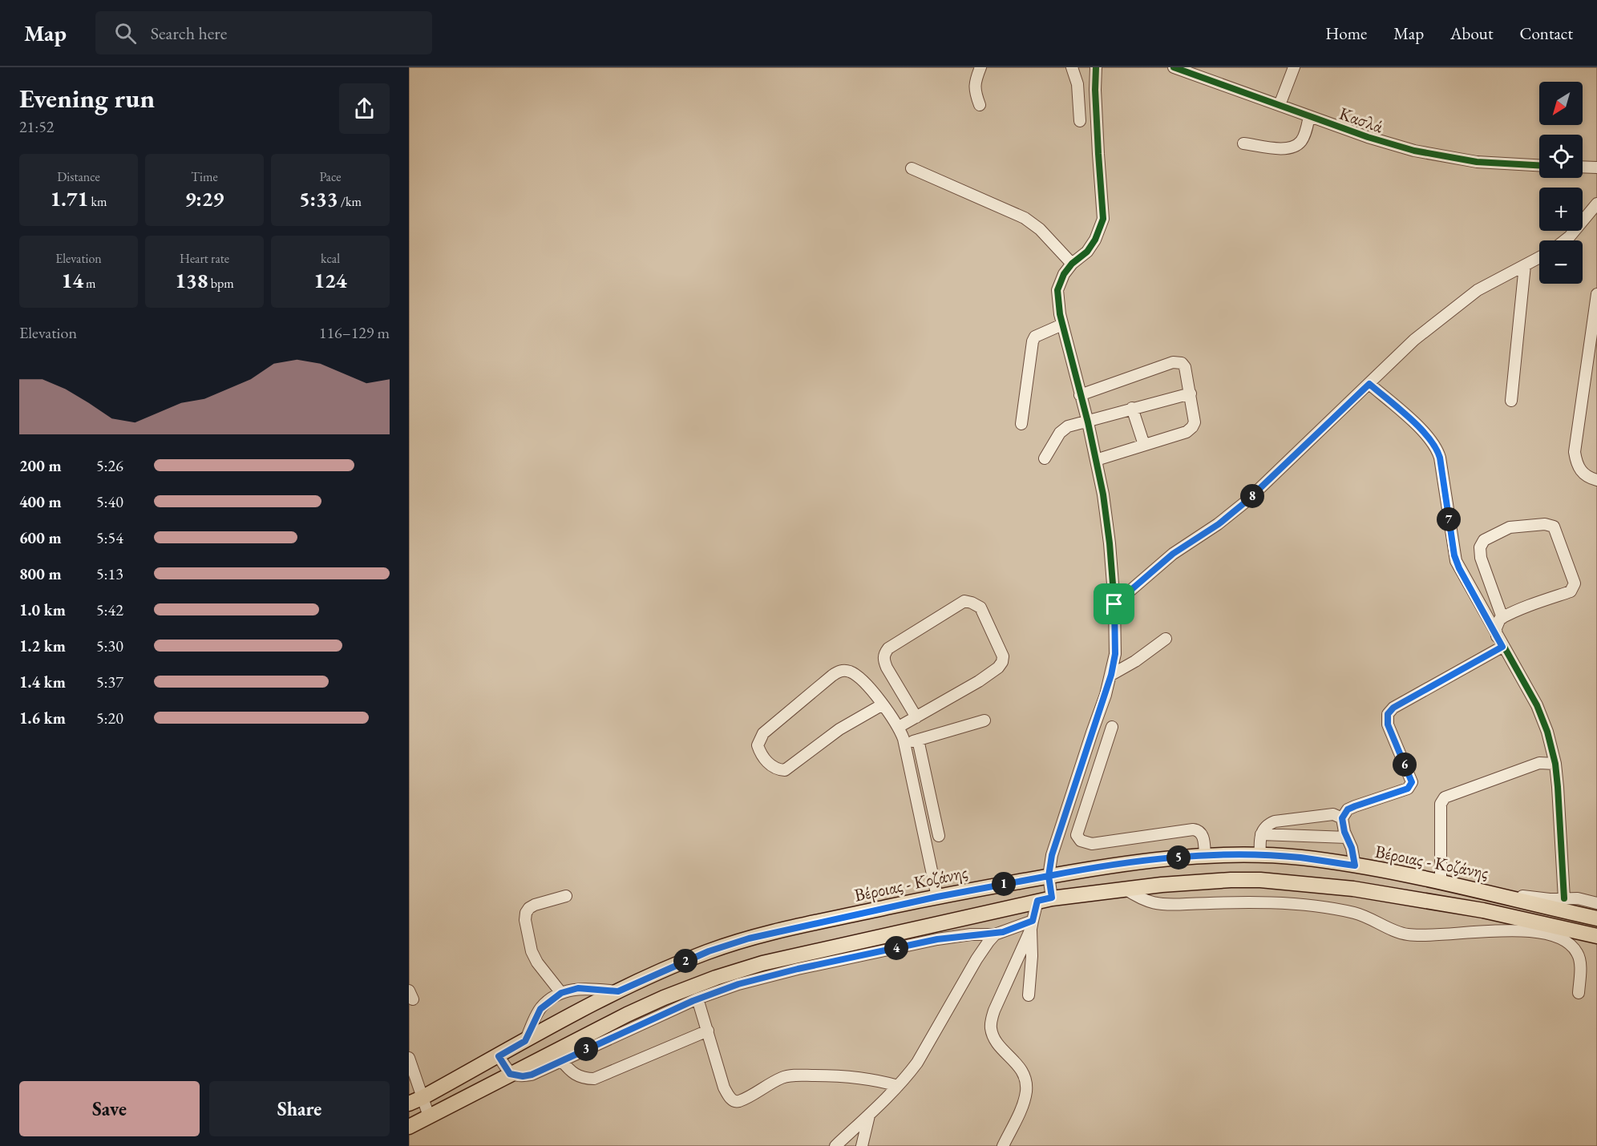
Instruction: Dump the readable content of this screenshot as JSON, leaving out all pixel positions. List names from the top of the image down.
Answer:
{
  "streets": {
    "main road": ["Βέροιας - Κοζάνης"],
    "street": ["Κασλά"]
  },
  "north": "bottom left",
  "page": {
    "header": "Map",
    "search": "Search here",
    "nav": [
      "Home",
      "Map",
      "About",
      "Contact"
    ],
    "heading": ["Evening run", "21:52"],
    "map_buttons": ["+", "−"],
    "stats": [
      ["Distance", "1.71 km"],
      ["Time", "9:29"],
      ["Pace", "5:33 /km"],
      ["Elevation", "14 m"],
      ["Heart rate", "138 bpm"],
      ["kcal", "124"]
    ],
    "chart": ["Elevation", "116–129 m"],
    "list": [
      {
        "name": "200 m",
        "note": "5:26"
      },
      {
        "name": "400 m",
        "note": "5:40"
      },
      {
        "name": "600 m",
        "note": "5:54"
      },
      {
        "name": "800 m",
        "note": "5:13"
      },
      {
        "name": "1.0 km",
        "note": "5:42"
      },
      {
        "name": "1.2 km",
        "note": "5:30"
      },
      {
        "name": "1.4 km",
        "note": "5:37"
      },
      {
        "name": "1.6 km",
        "note": "5:20"
      }
    ],
    "pins": [
      "8",
      "7",
      "6",
      "5",
      "1",
      "4",
      "2",
      "3"
    ],
    "buttons": ["Save", "Share"]
  }
}
